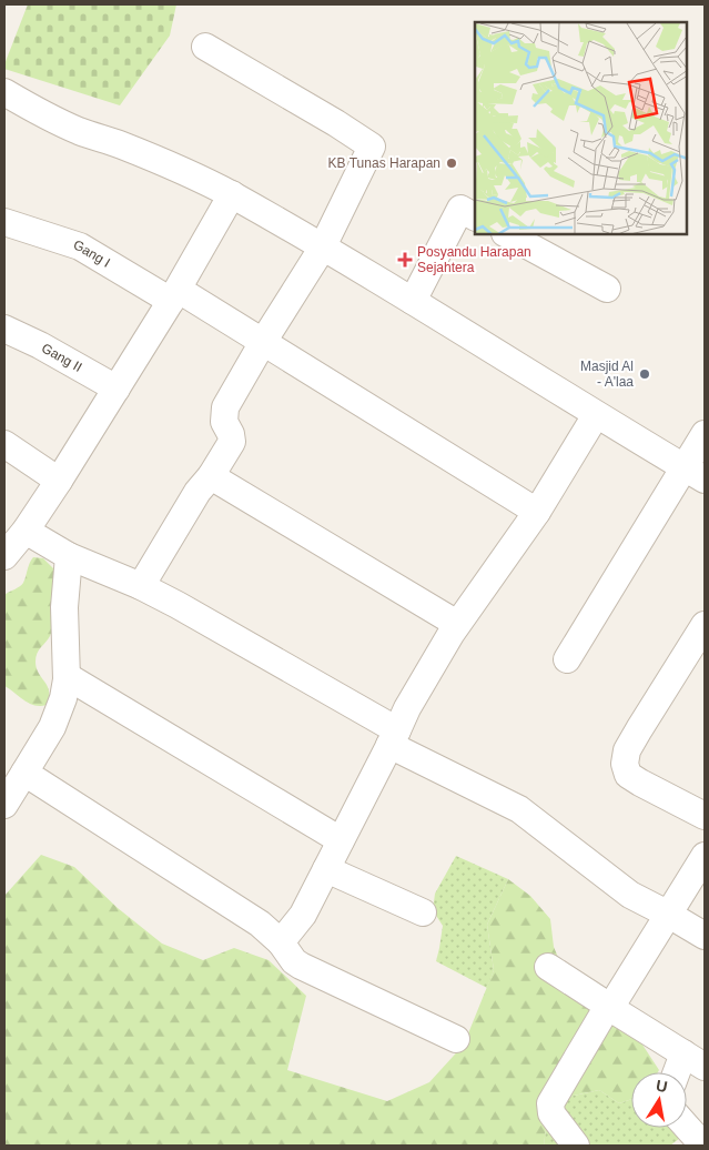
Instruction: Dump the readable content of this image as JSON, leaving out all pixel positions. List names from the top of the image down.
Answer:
{
  "streets": {
    "street": ["Gang I", "Gang II"]
  },
  "places": {
    "other": ["KB Tunas Harapan", "Masjid Al - A'laa"],
    "health": ["Posyandu Harapan Sejahtera"]
  },
  "north": "top"
}
